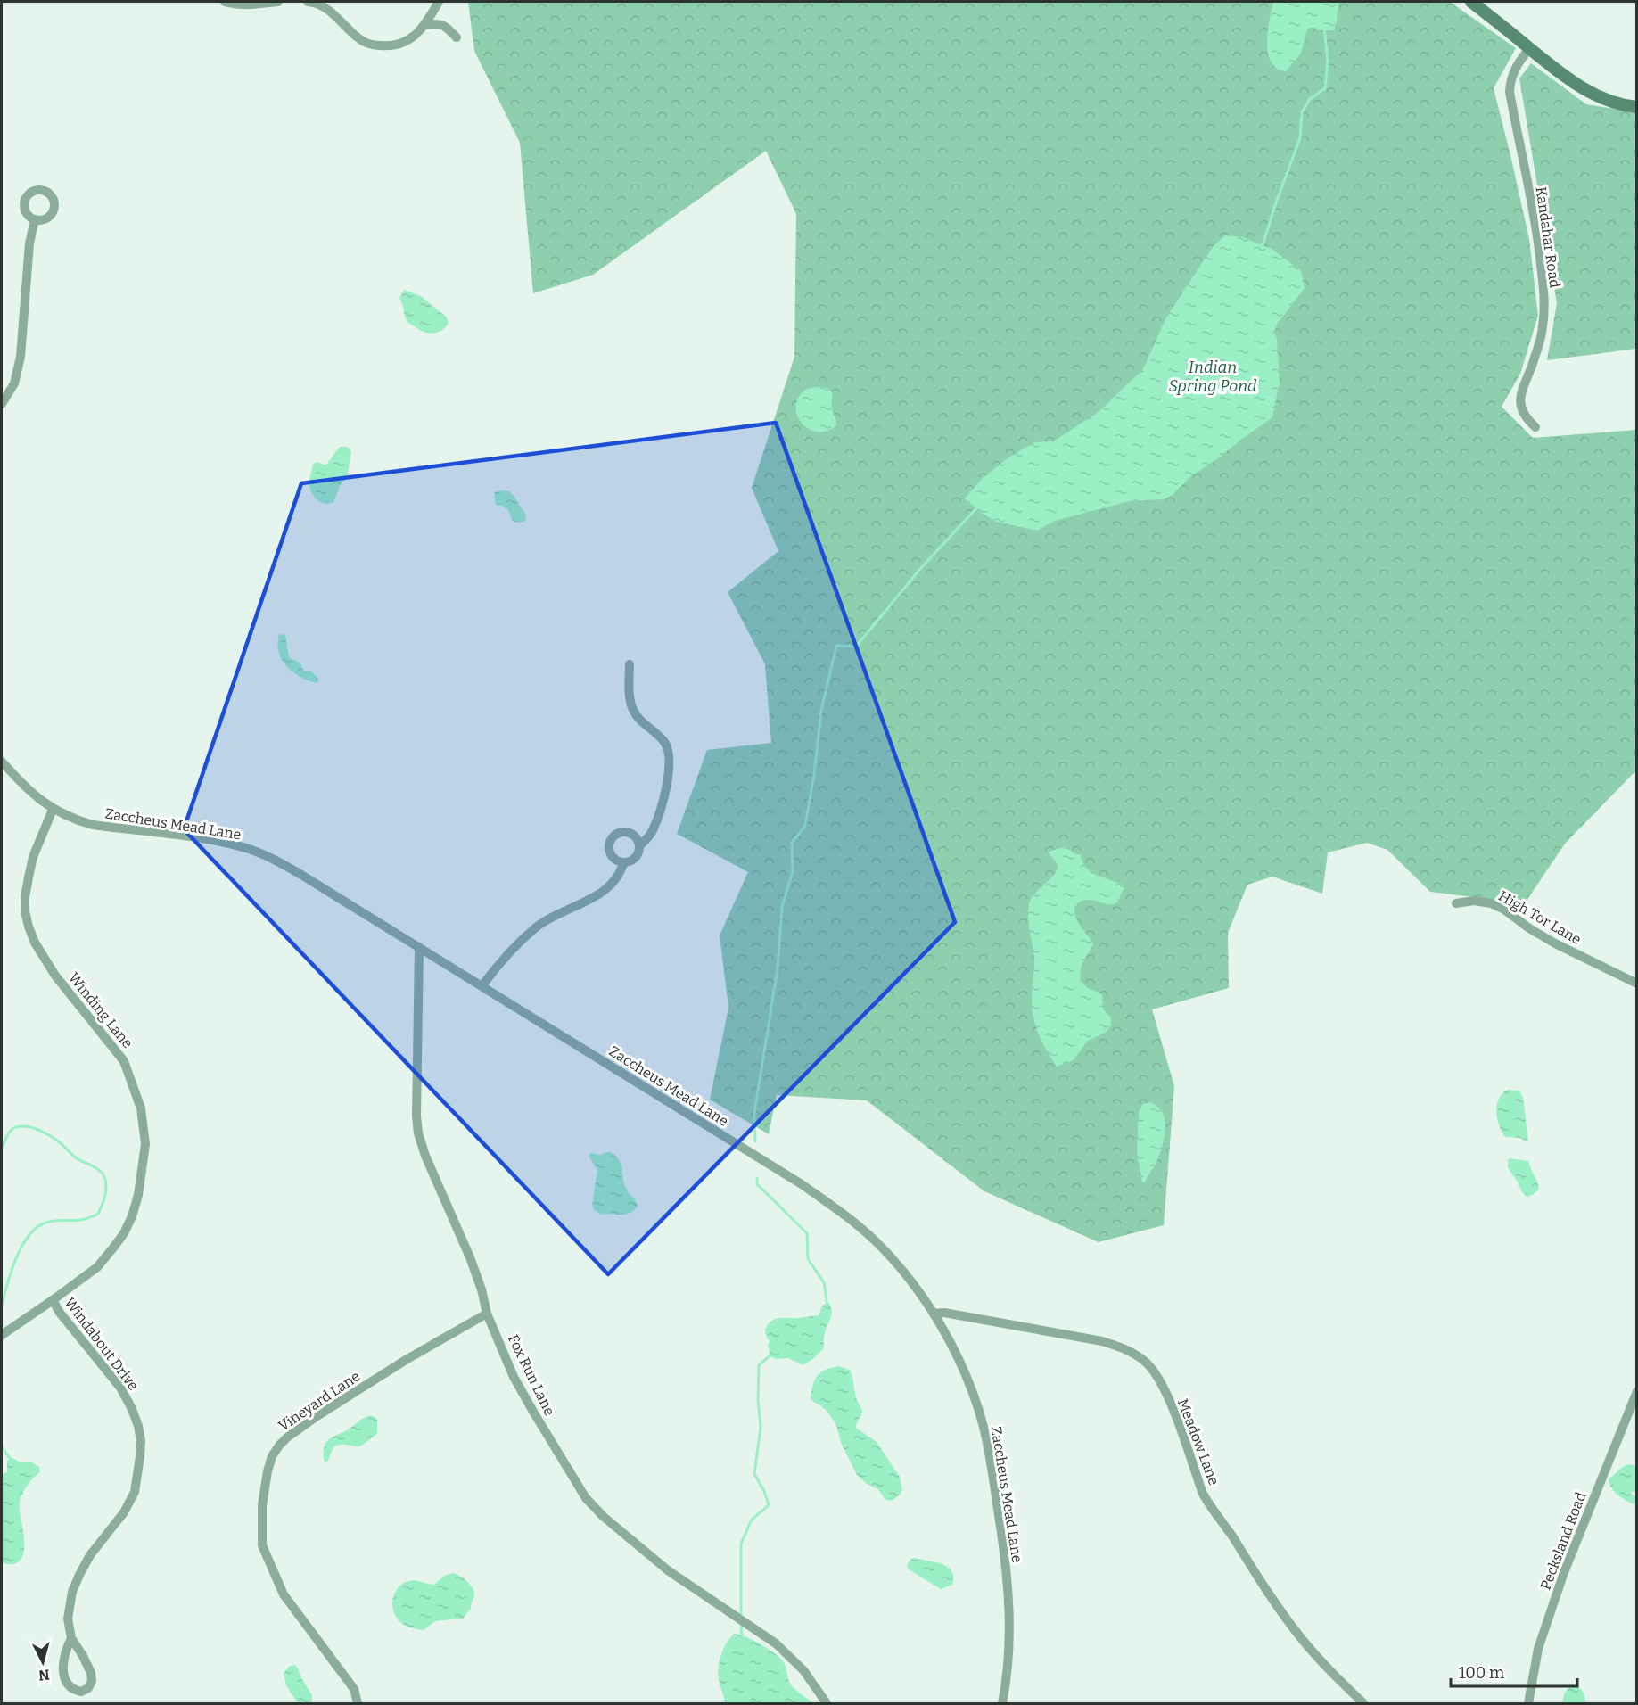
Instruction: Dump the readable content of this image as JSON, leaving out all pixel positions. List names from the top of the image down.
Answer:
{
  "streets": {
    "street": [
      "Kandahar Road",
      "Zaccheus Mead Lane",
      "High Tor Lane",
      "Winding Lane",
      "Windabout Drive",
      "Fox Run Lane",
      "Vineyard Lane",
      "Meadow Lane",
      "Pecksland Road"
    ]
  },
  "crossings": [
    ["Zaccheus Mead Lane", "Winding Lane"],
    ["Zaccheus Mead Lane", "Fox Run Lane"],
    ["Zaccheus Mead Lane", "Meadow Lane"],
    ["Winding Lane", "Windabout Drive"],
    ["Fox Run Lane", "Vineyard Lane"]
  ],
  "water": ["Indian Spring Pond"],
  "scale_bar": "100 m",
  "north": "bottom"
}
